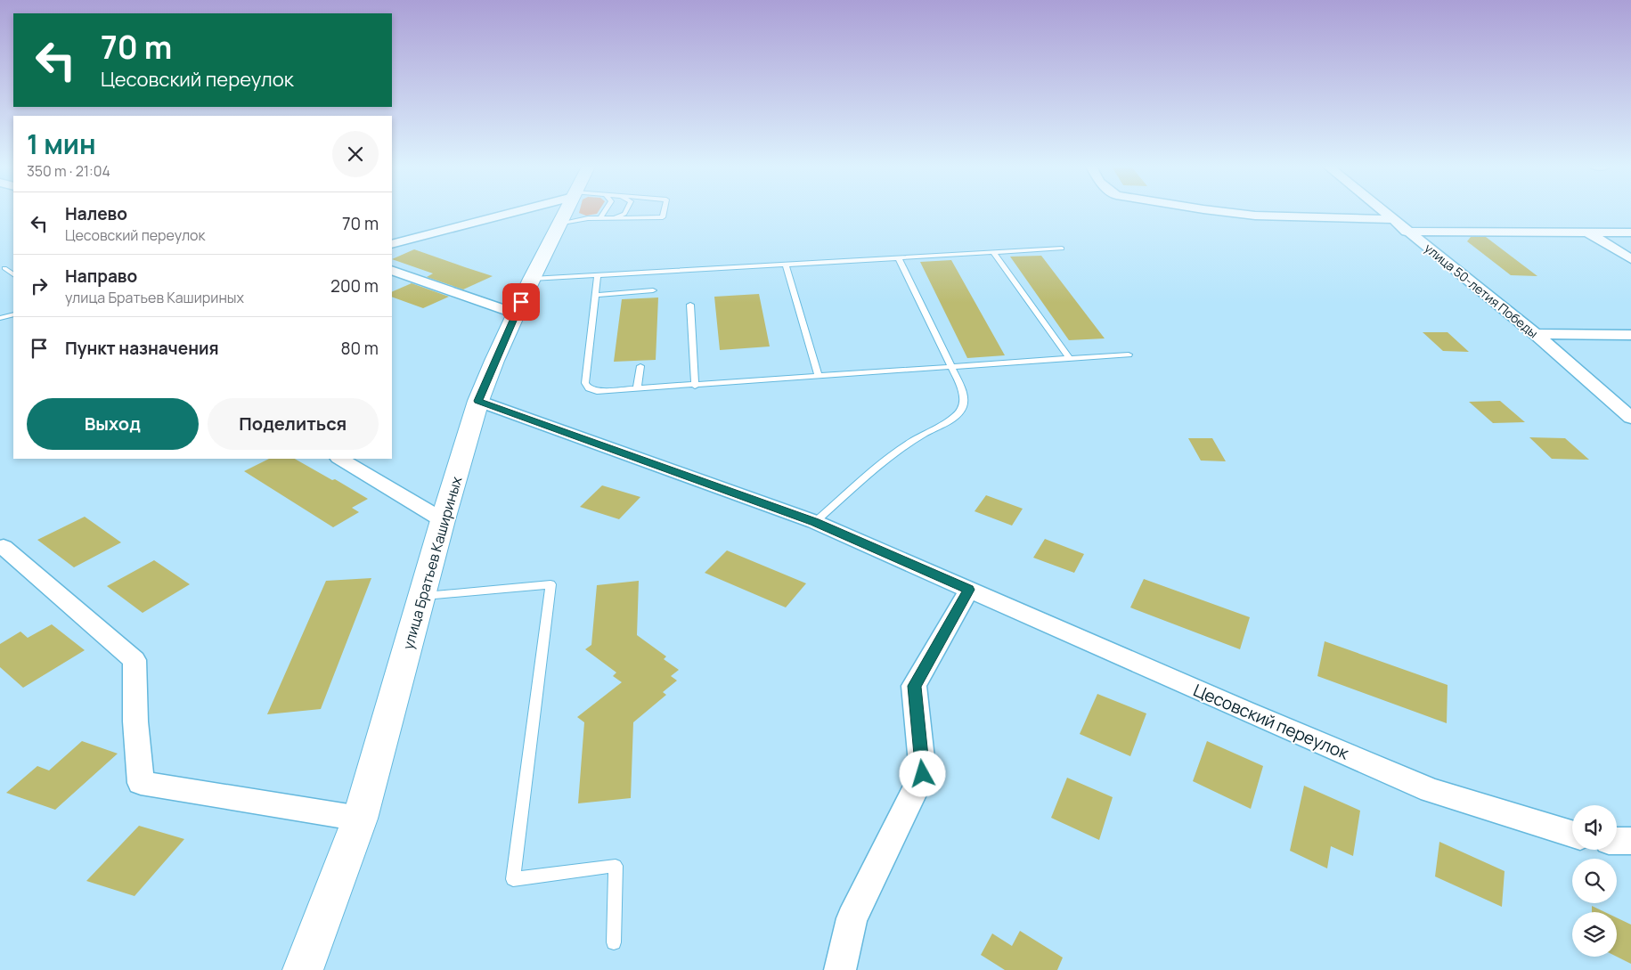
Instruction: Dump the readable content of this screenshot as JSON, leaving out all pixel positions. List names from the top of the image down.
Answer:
{
  "streets": {
    "main road": ["улица Братьев Кашириных"],
    "street": ["улица 50-летия Победы", "Цесовский переулок"]
  },
  "crossings": [
    ["улица Братьев Кашириных", "Цесовский переулок"]
  ],
  "page": {
    "turn": ["70 m", "Цесовский переулок"],
    "heading": ["1 мин", "350 m · 21:04"],
    "list": [
      {
        "name": "Налево",
        "note": "Цесовский переулок",
        "value": "70 m"
      },
      {
        "name": "Направо",
        "note": "улица Братьев Кашириных",
        "value": "200 m"
      },
      {
        "name": "Пункт назначения",
        "value": "80 m"
      }
    ],
    "buttons": ["Выход", "Поделиться"]
  }
}
